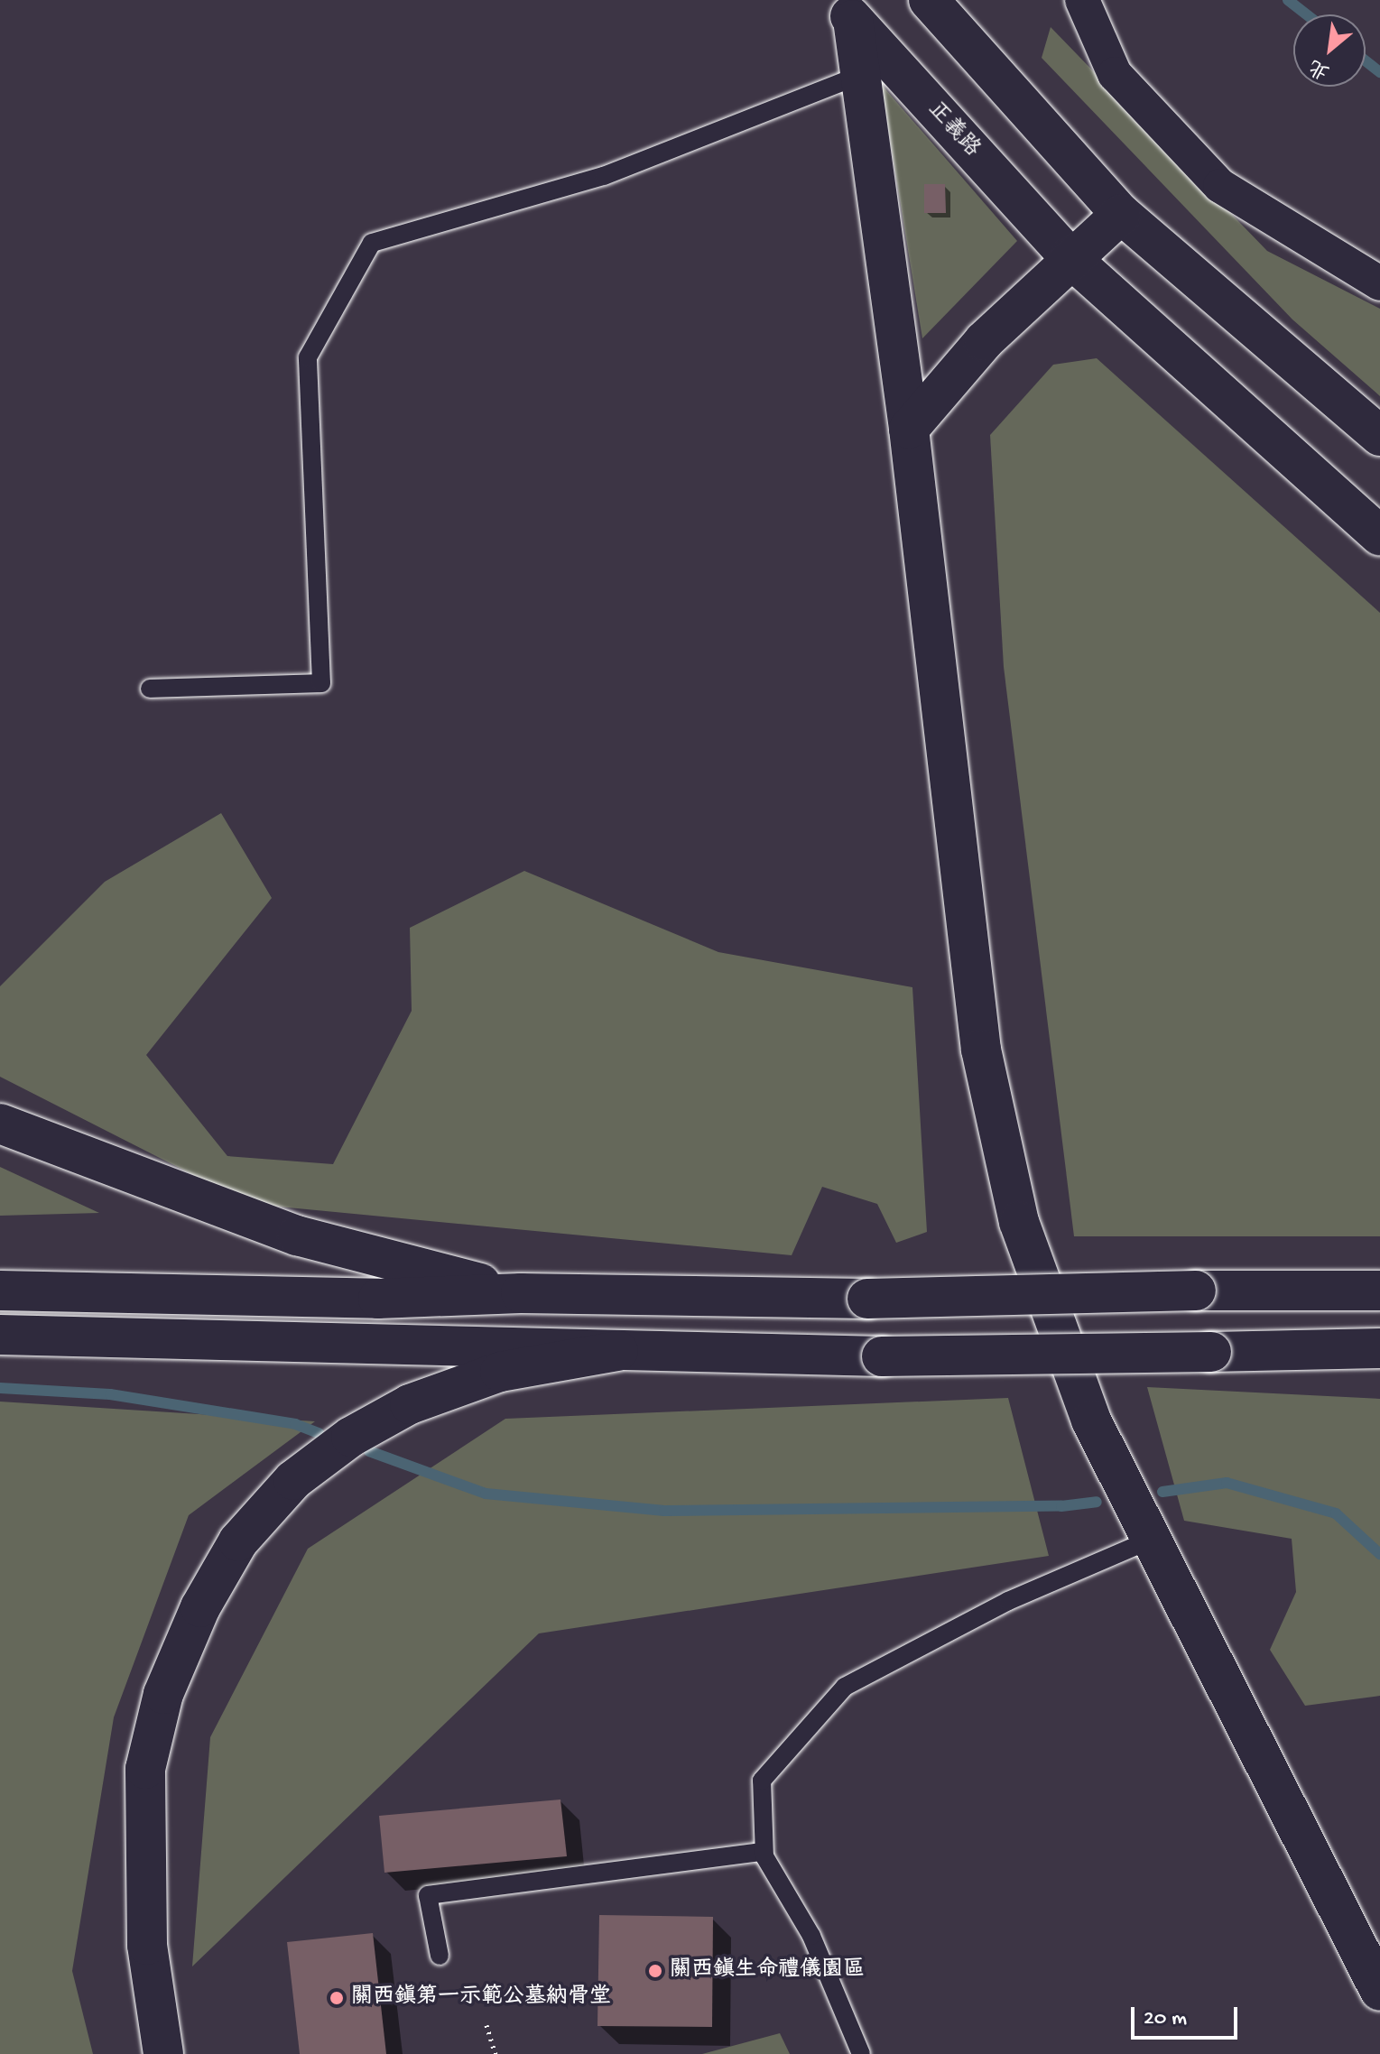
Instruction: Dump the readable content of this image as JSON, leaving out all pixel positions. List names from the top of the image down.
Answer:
{
  "streets": {
    "main road": ["正義路"]
  },
  "places": ["關西鎮生命禮儀園區", "關西鎮第一示範公墓納骨堂"],
  "scale_bar": "20 m",
  "north": "bottom left"
}
